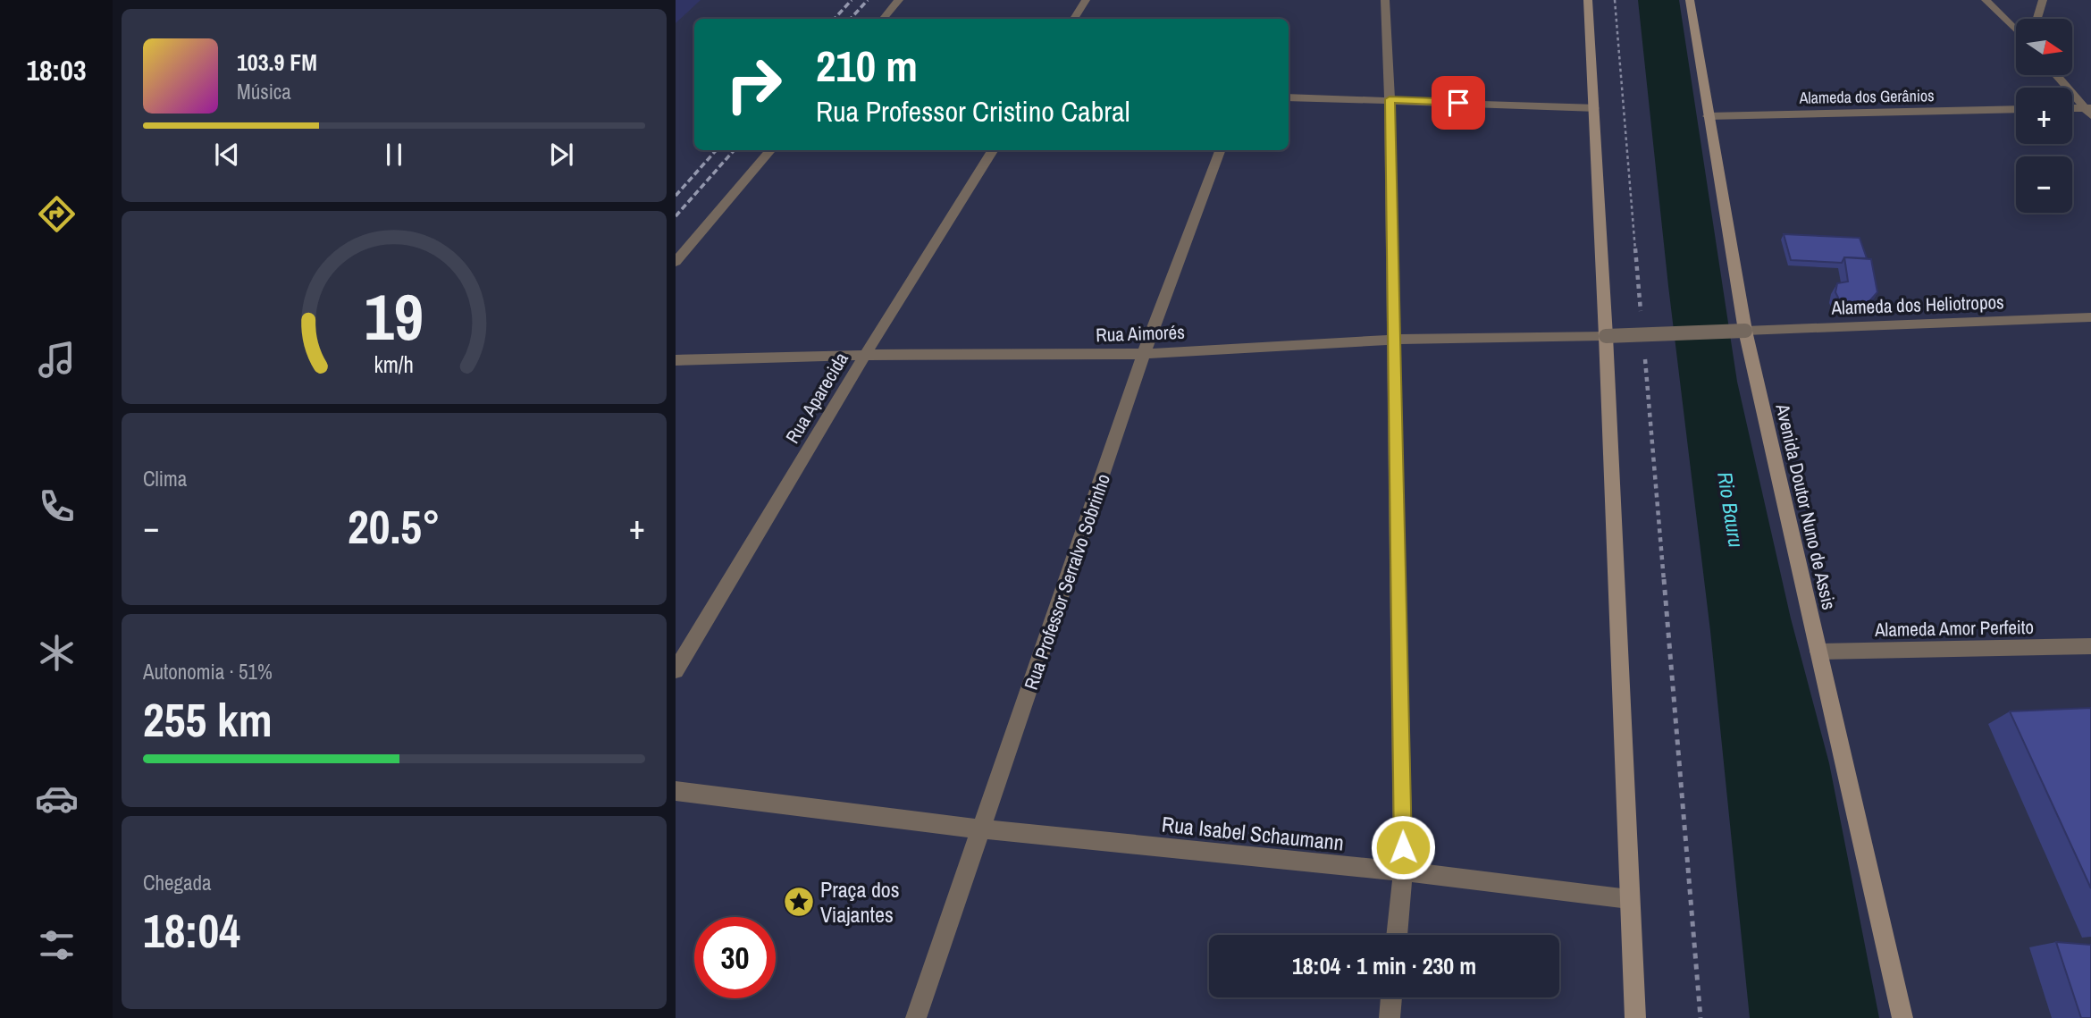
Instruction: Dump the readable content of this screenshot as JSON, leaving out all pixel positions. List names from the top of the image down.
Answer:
{
  "streets": {
    "main road": ["Avenida Doutor Nuno de Assis"],
    "street": [
      "Alameda dos Gerânios",
      "Alameda dos Heliotropos",
      "Rua Aimorés",
      "Rua Aparecida",
      "Rua Professor Serralvo Sobrinho",
      "Alameda Amor Perfeito",
      "Rua Isabel Schaumann"
    ]
  },
  "crossings": [
    ["Alameda dos Gerânios", "Avenida Doutor Nuno de Assis"],
    ["Alameda dos Heliotropos", "Rua Aimorés"],
    ["Alameda dos Heliotropos", "Avenida Doutor Nuno de Assis"],
    ["Rua Aimorés", "Rua Aparecida"],
    ["Rua Aimorés", "Rua Professor Serralvo Sobrinho"],
    ["Avenida Doutor Nuno de Assis", "Alameda Amor Perfeito"],
    ["Rua Professor Serralvo Sobrinho", "Rua Isabel Schaumann"]
  ],
  "water": ["Rio Bauru"],
  "places": {
    "place": ["Praça dos Viajantes"]
  },
  "north": "right",
  "page": {
    "tabs": "18:03",
    "map_buttons": ["+", "−"],
    "turn": ["210 m", "Rua Professor Cristino Cabral"],
    "song": ["103.9 FM", "Música"],
    "tile": [
      "Clima",
      ["Autonomia · 51%", "255 km"],
      ["Chegada", "18:04"]
    ],
    "heat": ["−", "20.5°", "+"],
    "limit": "30",
    "trip": "18:04 · 1 min · 230 m",
    "gauge": ["19", "km/h"]
  }
}
